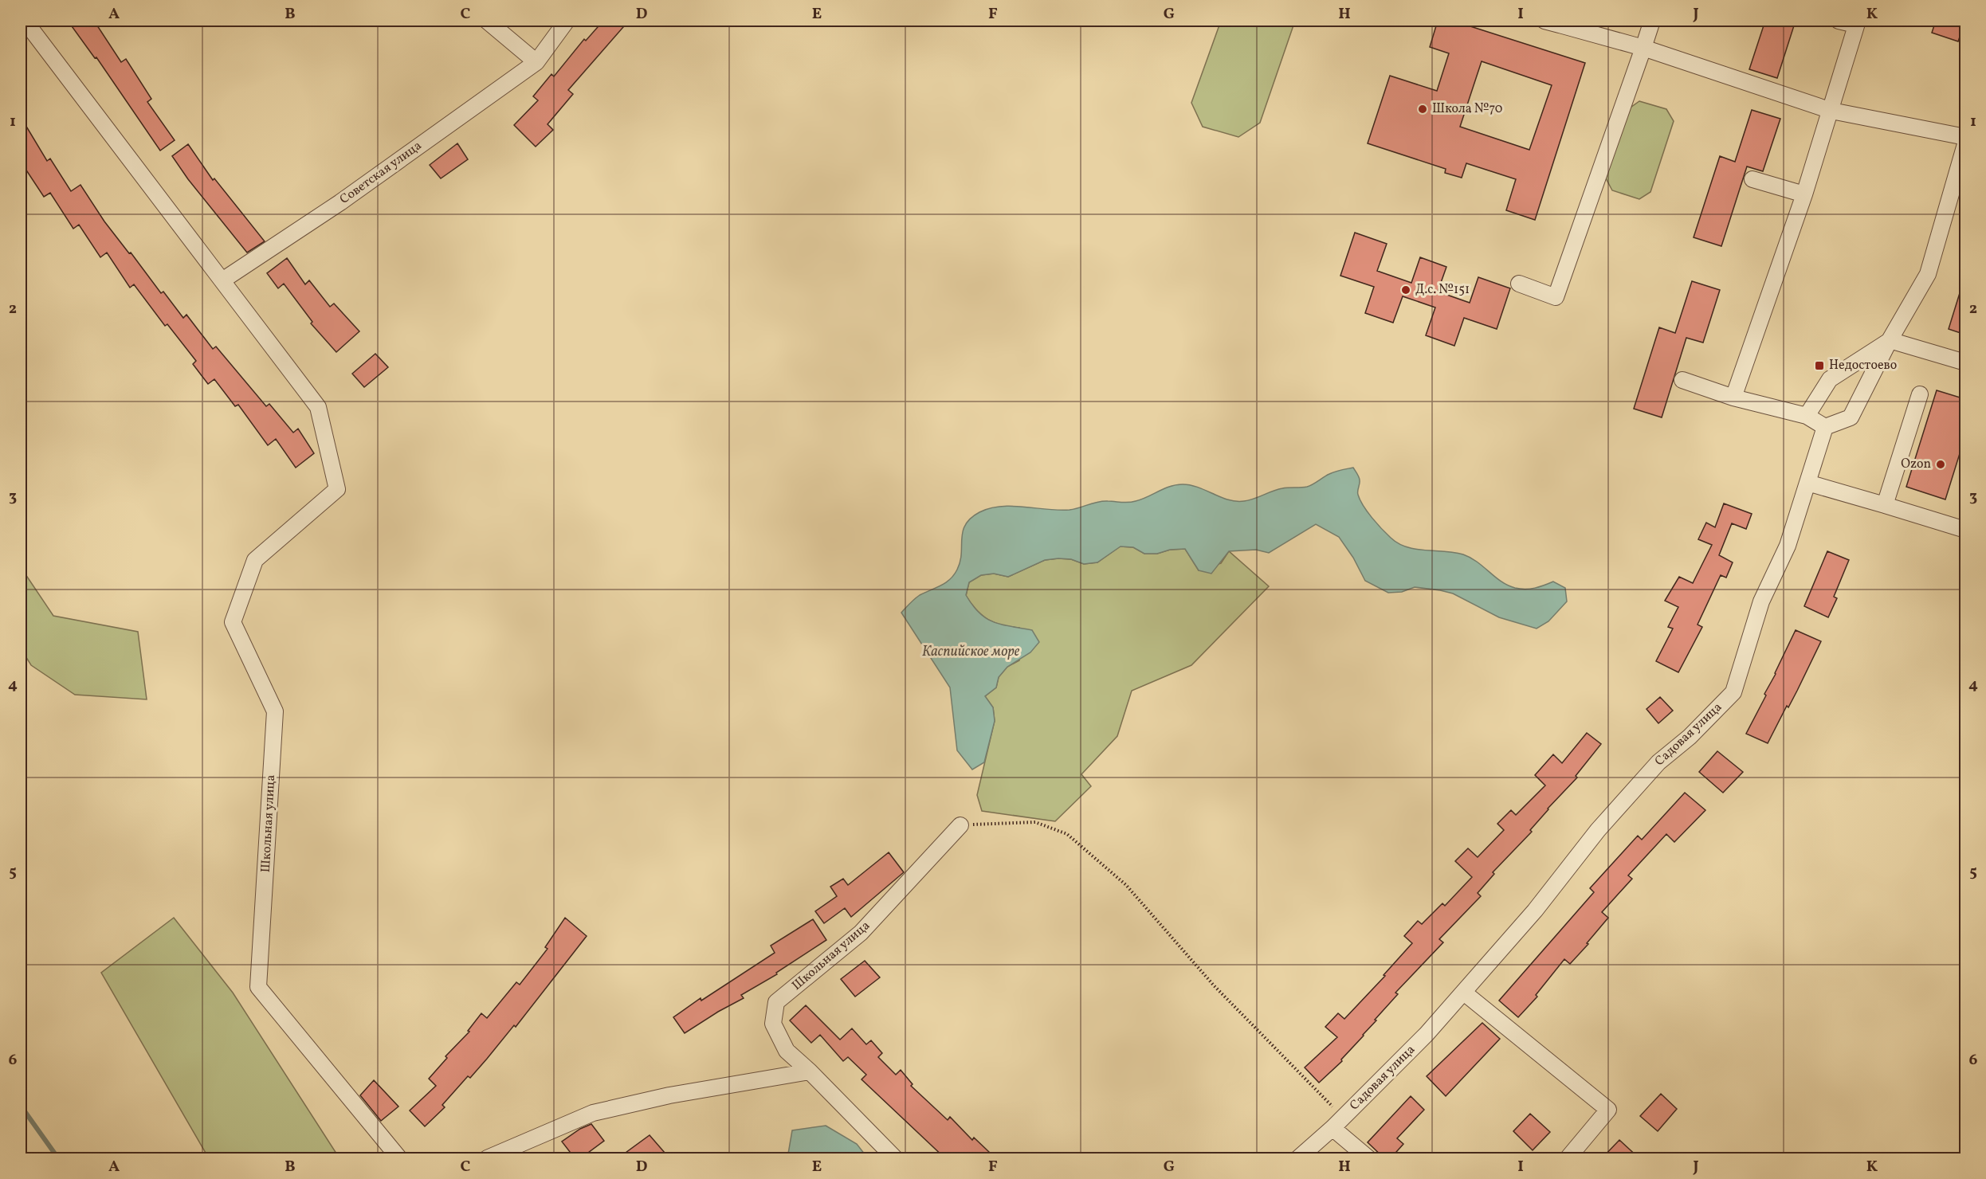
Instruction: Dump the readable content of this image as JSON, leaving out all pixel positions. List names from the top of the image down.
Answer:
{
  "streets": {
    "street": ["Советская улица", "Садовая улица", "Школьная улица"]
  },
  "crossings": [
    ["Советская улица", "Школьная улица"]
  ],
  "water": ["Каспийское море"],
  "places": {
    "other": ["Школа №70", "Д.с. №151", "Ozon"],
    "transit": ["Недостоево"]
  },
  "grid": {
    "columns": [
      "A",
      "B",
      "C",
      "D",
      "E",
      "F",
      "G",
      "H",
      "I",
      "J",
      "K"
    ],
    "rows": [
      "1",
      "2",
      "3",
      "4",
      "5",
      "6"
    ]
  }
}
